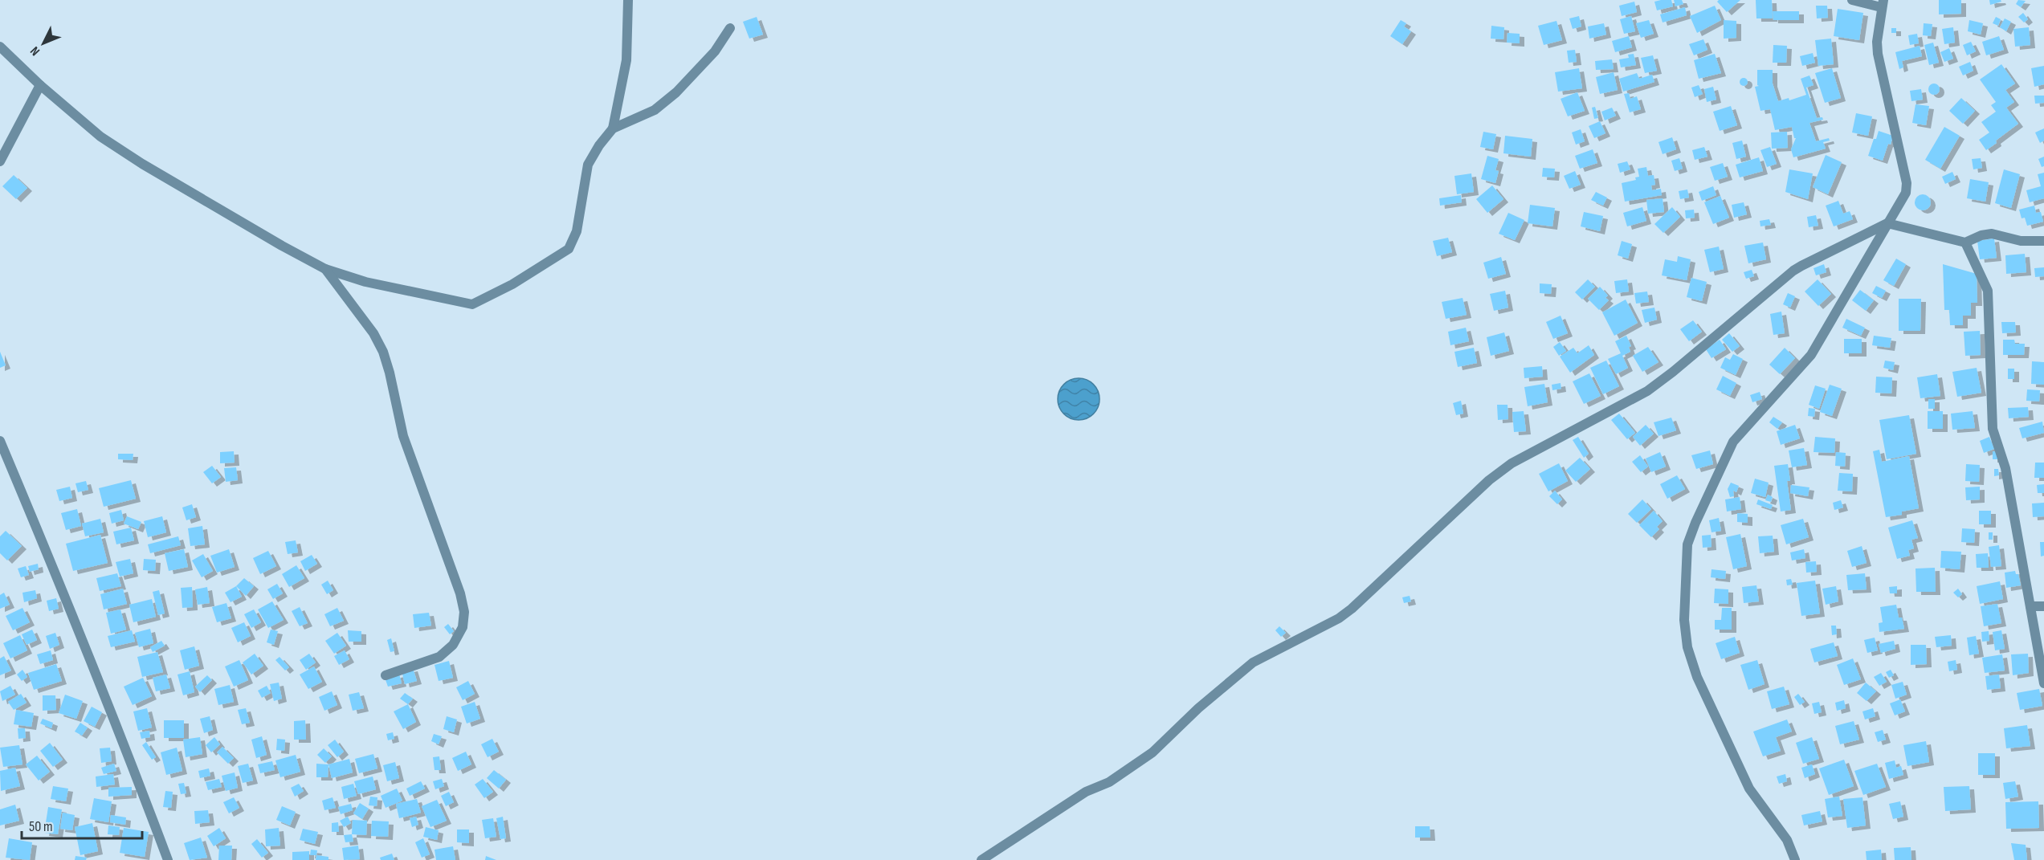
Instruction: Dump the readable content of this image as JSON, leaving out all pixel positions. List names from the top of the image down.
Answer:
{
  "scale_bar": "50 m",
  "north": "bottom left"
}
